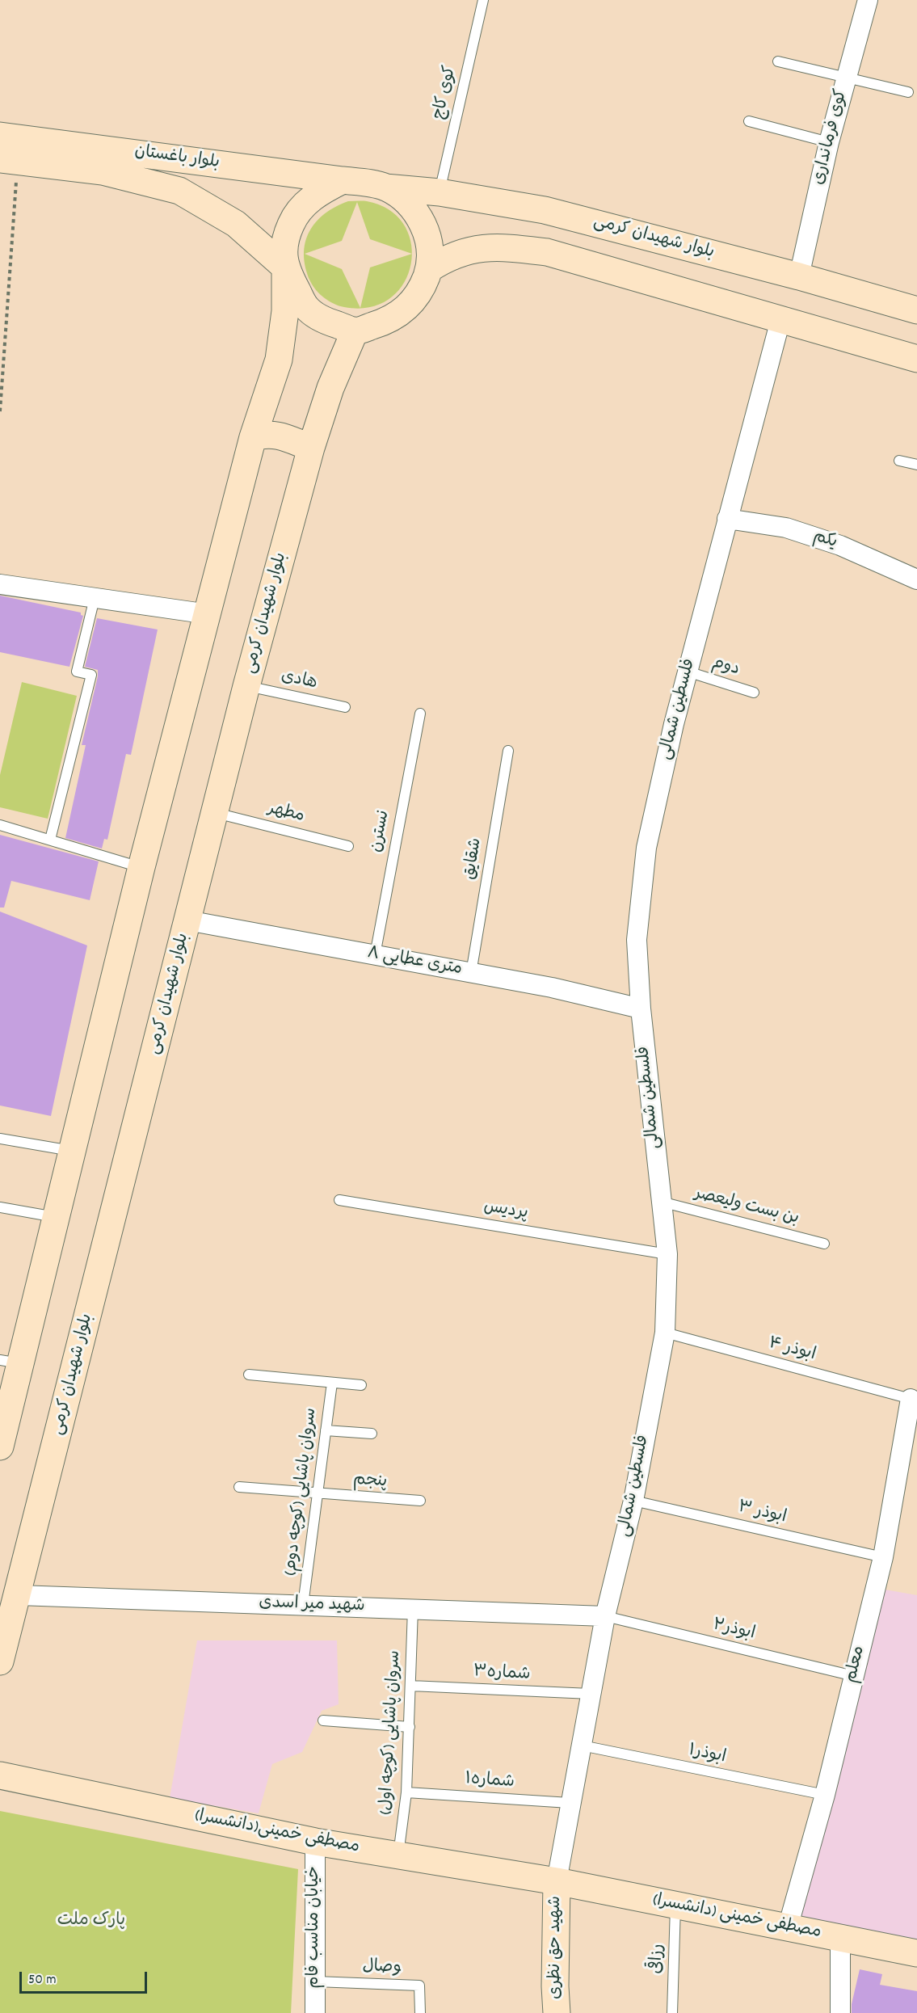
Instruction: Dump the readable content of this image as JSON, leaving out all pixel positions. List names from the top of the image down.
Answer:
{
  "streets": {
    "main road": [
      "بلوار باغستان",
      "بلوار شهیدان کرمی",
      "(دانشسرا)مصطفی خمینی",
      "مصطفی خمینی (دانشسرا)",
      "شهید حق نظری"
    ],
    "street": [
      "کوی فرمانداری",
      "یکم",
      "فلسطین شمالی",
      "۸ متری عطایی",
      "شهید میر اسدی",
      "معلم",
      "خیابان مناسب فام"
    ],
    "lane": [
      "کوی کاج",
      "دوم",
      "هادی",
      "مطهر",
      "نسترن",
      "شقایق",
      "بن بست ولیعصر",
      "پردیس",
      "ابوذر ۴",
      "پنجم",
      "سروان پاشایی (کوچه دوم)",
      "ابوذر ۳",
      "ابوذر۲",
      "شماره۳",
      "سروان پاشایی (کوچه اول)",
      "ابوذر۱",
      "شماره۱",
      "رزاقی",
      "وصال"
    ]
  },
  "crossings": [
    ["کوی کاج", "بلوار شهیدان کرمی"],
    ["کوی فرمانداری", "بلوار شهیدان کرمی"],
    ["بلوار باغستان", "بلوار شهیدان کرمی"],
    ["بلوار شهیدان کرمی", "هادی"],
    ["بلوار شهیدان کرمی", "مطهر"],
    ["بلوار شهیدان کرمی", "۸ متری عطایی"],
    ["بلوار شهیدان کرمی", "شهید میر اسدی"],
    ["یکم", "فلسطین شمالی"],
    ["دوم", "فلسطین شمالی"],
    ["فلسطین شمالی", "۸ متری عطایی"],
    ["فلسطین شمالی", "بن بست ولیعصر"],
    ["فلسطین شمالی", "پردیس"],
    ["فلسطین شمالی", "ابوذر ۴"],
    ["فلسطین شمالی", "ابوذر ۳"],
    ["فلسطین شمالی", "شهید میر اسدی"],
    ["فلسطین شمالی", "ابوذر۲"],
    ["فلسطین شمالی", "شماره۳"],
    ["فلسطین شمالی", "ابوذر۱"],
    ["فلسطین شمالی", "شماره۱"],
    ["فلسطین شمالی", "(دانشسرا)مصطفی خمینی"],
    ["فلسطین شمالی", "مصطفی خمینی (دانشسرا)"],
    ["فلسطین شمالی", "شهید حق نظری"],
    ["نسترن", "۸ متری عطایی"],
    ["شقایق", "۸ متری عطایی"],
    ["ابوذر ۴", "معلم"],
    ["پنجم", "سروان پاشایی (کوچه دوم)"],
    ["سروان پاشایی (کوچه دوم)", "شهید میر اسدی"],
    ["ابوذر ۳", "معلم"],
    ["شهید میر اسدی", "ابوذر۲"],
    ["شهید میر اسدی", "سروان پاشایی (کوچه اول)"],
    ["ابوذر۲", "معلم"],
    ["معلم", "ابوذر۱"],
    ["معلم", "مصطفی خمینی (دانشسرا)"],
    ["شماره۳", "سروان پاشایی (کوچه اول)"],
    ["سروان پاشایی (کوچه اول)", "شماره۱"],
    ["سروان پاشایی (کوچه اول)", "(دانشسرا)مصطفی خمینی"],
    ["(دانشسرا)مصطفی خمینی", "مصطفی خمینی (دانشسرا)"],
    ["(دانشسرا)مصطفی خمینی", "خیابان مناسب فام"],
    ["(دانشسرا)مصطفی خمینی", "شهید حق نظری"],
    ["مصطفی خمینی (دانشسرا)", "شهید حق نظری"],
    ["مصطفی خمینی (دانشسرا)", "رزاقی"],
    ["خیابان مناسب فام", "وصال"]
  ],
  "parks": ["پارک ملت"],
  "scale_bar": "50 m"
}
